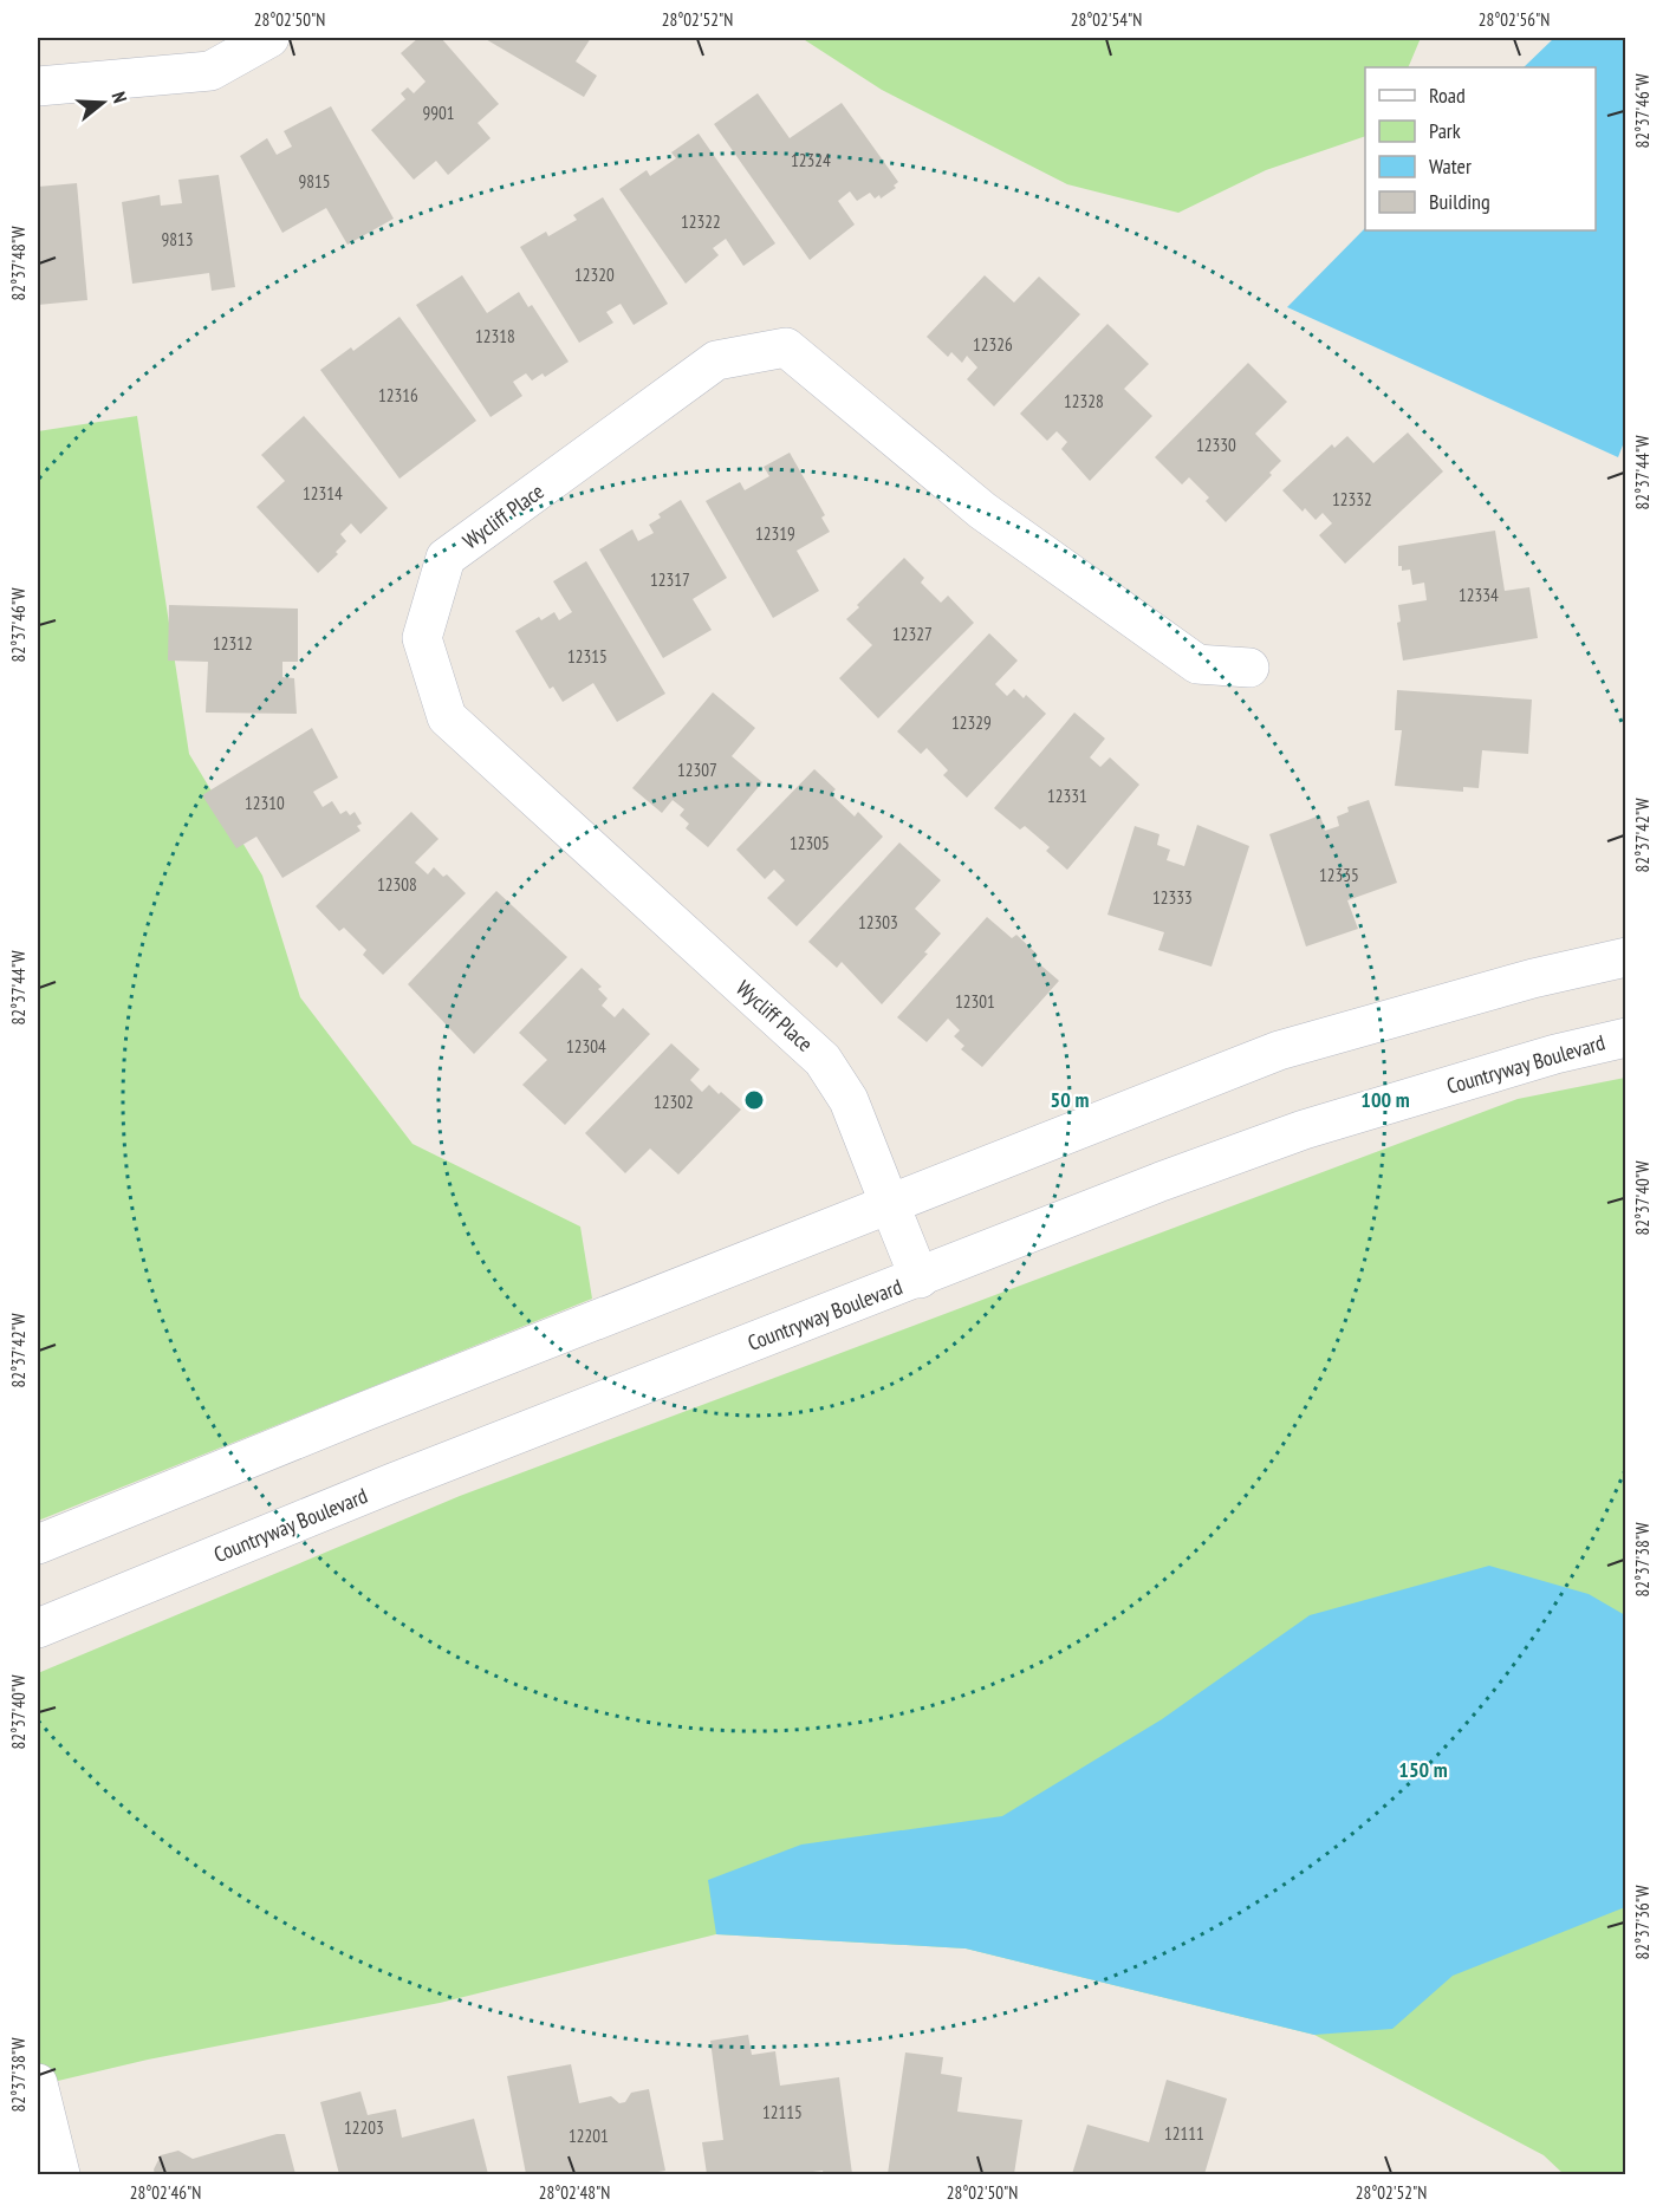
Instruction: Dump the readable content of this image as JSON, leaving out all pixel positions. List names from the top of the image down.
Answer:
{
  "streets": {
    "street": ["Wycliff Place", "Countryway Boulevard"]
  },
  "house_numbers": [
    "9901",
    "12324",
    "9815",
    "12322",
    "9813",
    "12320",
    "12318",
    "12326",
    "12316",
    "12328",
    "12330",
    "12314",
    "12332",
    "12319",
    "12317",
    "12334",
    "12327",
    "12312",
    "12315",
    "12329",
    "12307",
    "12331",
    "12310",
    "12305",
    "12335",
    "12308",
    "12333",
    "12303",
    "12301",
    "12304",
    "12302",
    "12115",
    "12203",
    "12111",
    "12201"
  ],
  "legend": [
    "Road",
    "Park",
    "Water",
    "Building"
  ],
  "north": "right",
  "coordinates": [
    "28°02'50\"N",
    "28°02'52\"N",
    "28°02'54\"N",
    "28°02'56\"N",
    "82°37'46\"W",
    "82°37'48\"W",
    "82°37'44\"W",
    "82°37'42\"W",
    "82°37'40\"W",
    "82°37'38\"W",
    "82°37'36\"W",
    "28°02'46\"N",
    "28°02'48\"N"
  ],
  "rings": ["50 m", "100 m", "150 m"]
}
